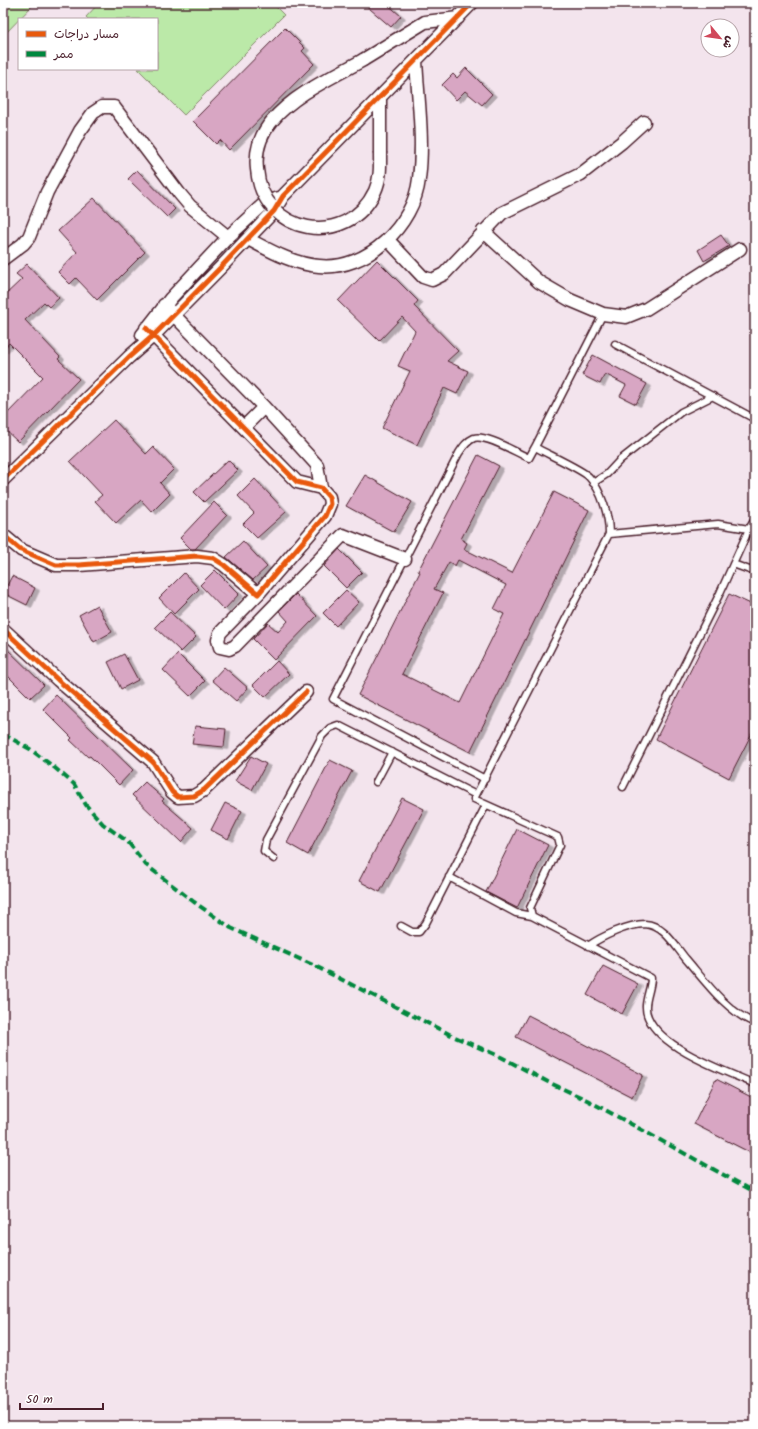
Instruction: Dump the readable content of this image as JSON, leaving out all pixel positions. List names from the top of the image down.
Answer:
{
  "legend": ["مسار دراجات", "ممر"],
  "scale_bar": "50 m",
  "north": "bottom right"
}
